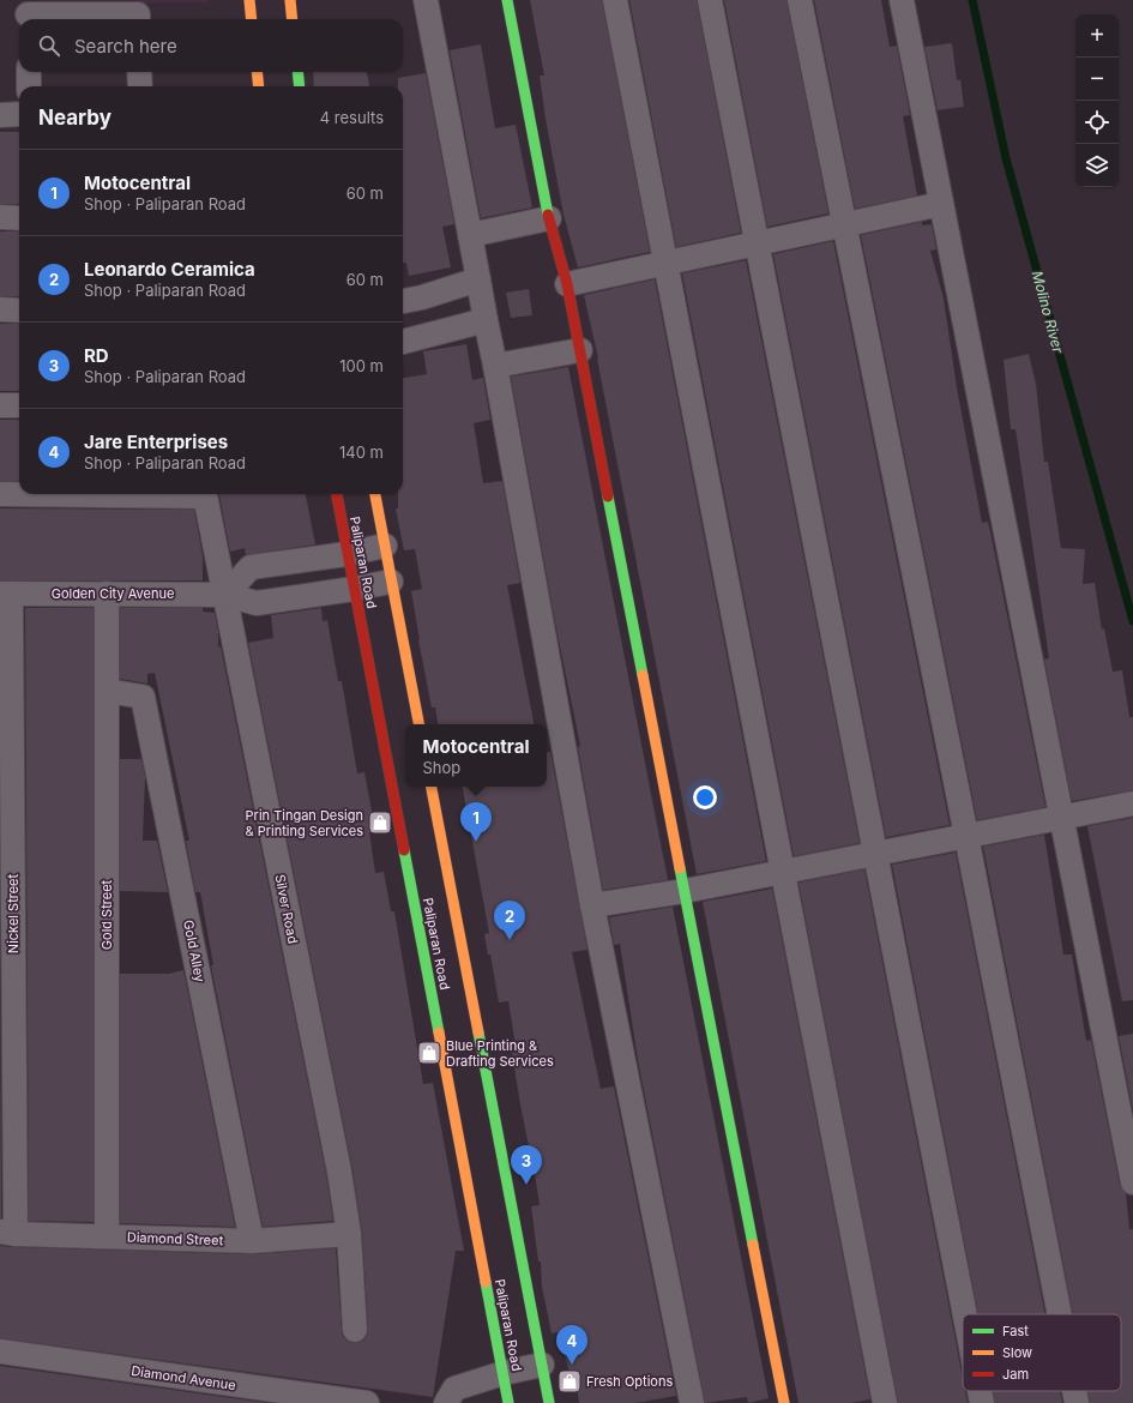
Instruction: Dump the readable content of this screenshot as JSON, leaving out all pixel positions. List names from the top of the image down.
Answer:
{
  "streets": {
    "main road": ["Paliparan Road"],
    "street": [
      "Golden City Avenue",
      "Silver Road",
      "Nickel Street",
      "Gold Street",
      "Gold Alley",
      "Diamond Street",
      "Diamond Avenue"
    ]
  },
  "crossings": [
    ["Paliparan Road", "Golden City Avenue"],
    ["Golden City Avenue", "Silver Road"],
    ["Golden City Avenue", "Nickel Street"],
    ["Golden City Avenue", "Gold Street"],
    ["Silver Road", "Diamond Street"],
    ["Nickel Street", "Diamond Street"],
    ["Gold Street", "Gold Alley"],
    ["Gold Street", "Diamond Street"],
    ["Gold Alley", "Diamond Street"]
  ],
  "water": ["Molino River"],
  "places": {
    "shop": ["Prin Tingan Design & Printing Services", "Blue Printing & Drafting Services", "Fresh Options"]
  },
  "legend": ["Fast", "Slow", "Jam"],
  "page": {
    "map_buttons": ["+", "−"],
    "search": "Search here",
    "heading": ["Nearby", "4 results"],
    "list": [
      {
        "mark": "1",
        "name": "Motocentral",
        "note": "Shop · Paliparan Road",
        "value": "60 m"
      },
      {
        "mark": "2",
        "name": "Leonardo Ceramica",
        "note": "Shop · Paliparan Road",
        "value": "60 m"
      },
      {
        "mark": "3",
        "name": "RD",
        "note": "Shop · Paliparan Road",
        "value": "100 m"
      },
      {
        "mark": "4",
        "name": "Jare Enterprises",
        "note": "Shop · Paliparan Road",
        "value": "140 m"
      }
    ],
    "popup": ["Motocentral", "Shop"],
    "pins": [
      "1",
      "2",
      "3",
      "4"
    ]
  }
}
